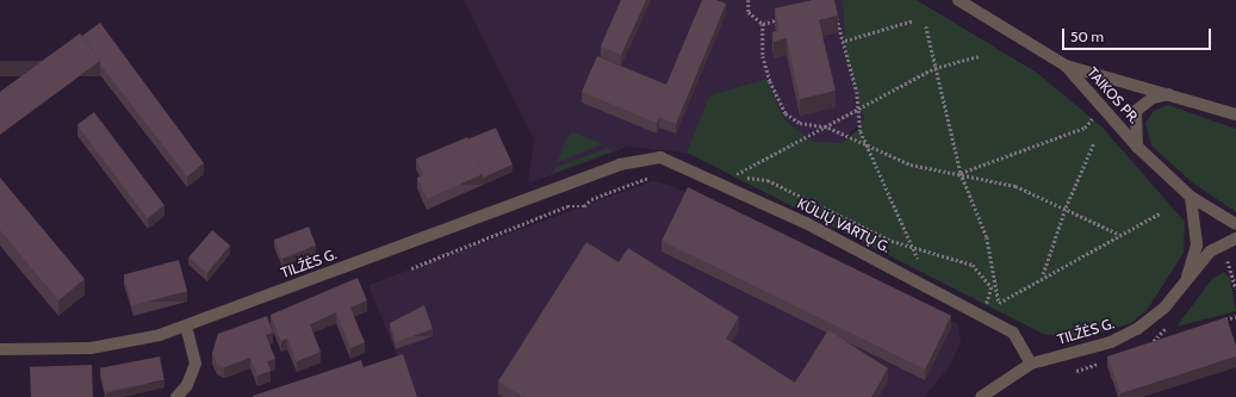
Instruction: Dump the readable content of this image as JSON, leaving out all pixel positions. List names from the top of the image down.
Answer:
{
  "streets": {
    "street": ["TAIKOS PR.", "KŪLIŲ VARTŲ G.", "TILŽĖS G."]
  },
  "crossings": [
    ["TAIKOS PR.", "TILŽĖS G."],
    ["KŪLIŲ VARTŲ G.", "TILŽĖS G."]
  ],
  "scale_bar": "50 m"
}
